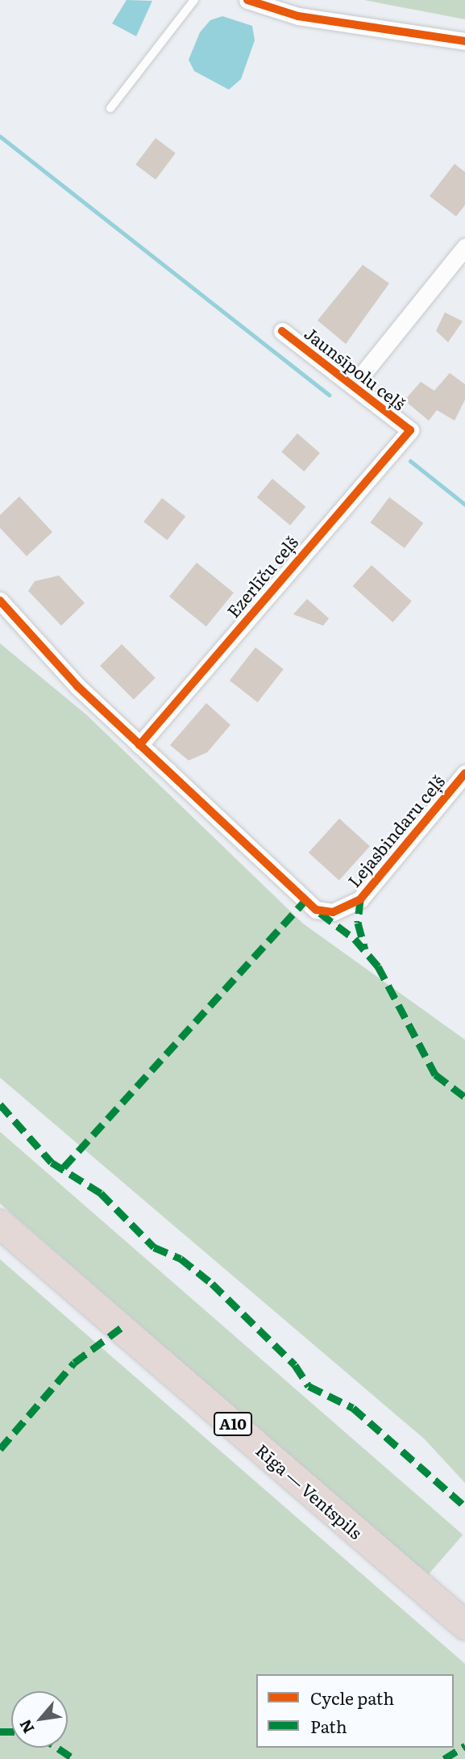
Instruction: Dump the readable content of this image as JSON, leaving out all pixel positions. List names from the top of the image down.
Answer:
{
  "streets": {
    "highway": ["A10", "Rīga — Ventspils"],
    "street": ["Jaunsīpolu ceļš", "Ezerlīču ceļš", "Lejasbindaru ceļš"]
  },
  "crossings": [
    ["Jaunsīpolu ceļš", "Ezerlīču ceļš"],
    ["Ezerlīču ceļš", "Lejasbindaru ceļš"]
  ],
  "legend": ["Cycle path", "Path"],
  "north": "bottom left"
}
